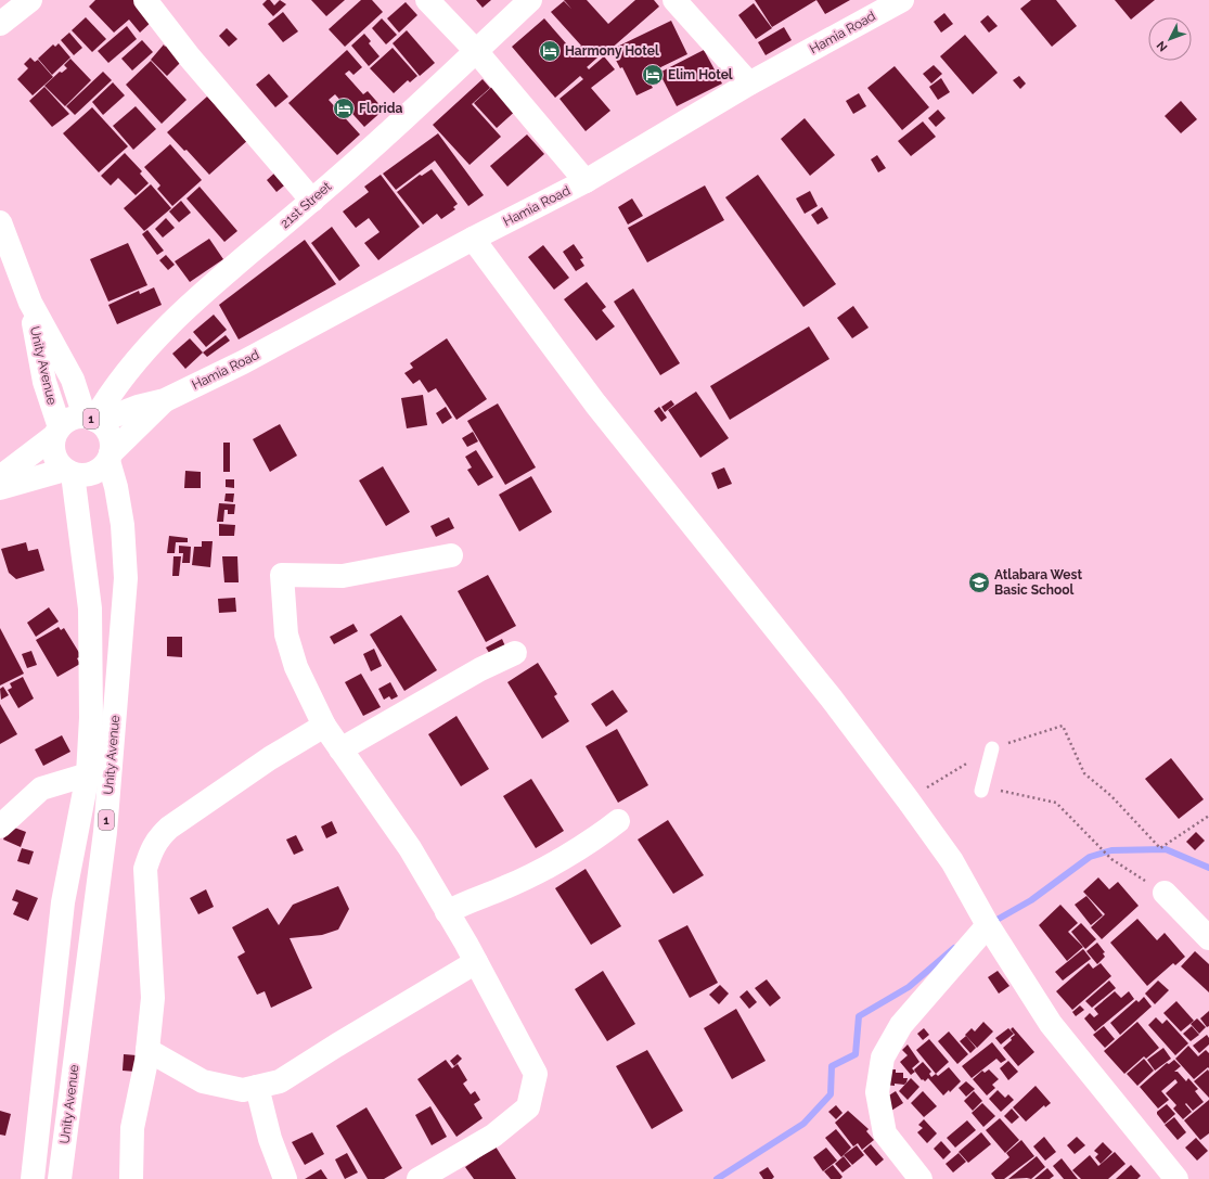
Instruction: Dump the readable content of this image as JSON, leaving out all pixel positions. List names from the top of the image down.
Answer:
{
  "streets": {
    "street": [
      "Hamia Road",
      "21st Street",
      "Unity Avenue",
      "1"
    ]
  },
  "crossings": [
    ["21st Street", "Unity Avenue"],
    ["21st Street", "1"],
    ["Unity Avenue", "1"]
  ],
  "places": {
    "hotel": ["Harmony Hotel", "Elim Hotel", "Florida"],
    "school or university": ["Atlabara West Basic School"]
  },
  "north": "bottom left"
}
